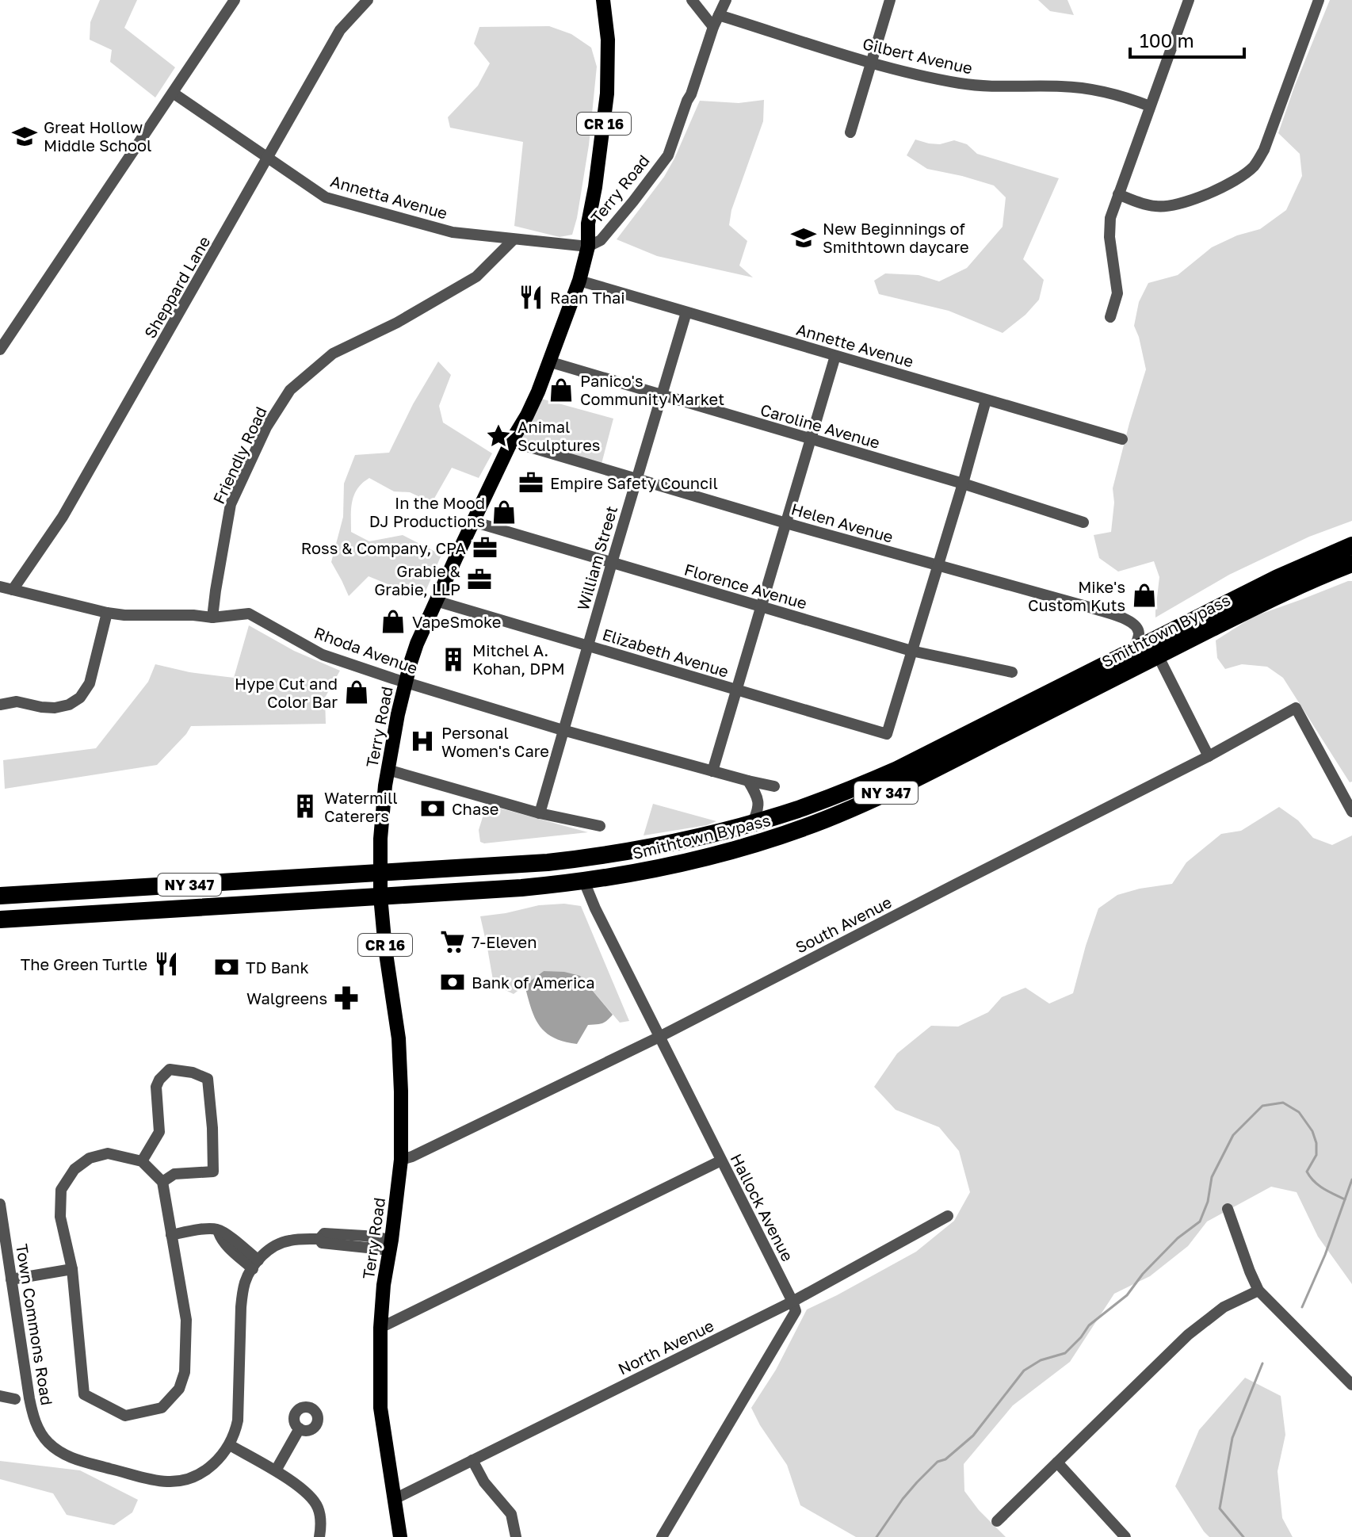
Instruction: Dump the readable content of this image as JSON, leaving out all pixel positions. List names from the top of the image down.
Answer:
{
  "streets": {
    "highway": ["Smithtown Bypass", "NY 347"],
    "main road": ["CR 16", "Terry Road"],
    "street": [
      "Gilbert Avenue",
      "Annetta Avenue",
      "Sheppard Lane",
      "Annette Avenue",
      "Caroline Avenue",
      "Friendly Road",
      "Helen Avenue",
      "William Street",
      "Florence Avenue",
      "Rhoda Avenue",
      "Elizabeth Avenue",
      "South Avenue",
      "Hallock Avenue",
      "Town Commons Road",
      "North Avenue"
    ]
  },
  "crossings": [
    ["Gilbert Avenue", "Terry Road"],
    ["CR 16", "Terry Road"],
    ["CR 16", "Annetta Avenue"],
    ["Terry Road", "Annetta Avenue"],
    ["Terry Road", "Annette Avenue"],
    ["Terry Road", "Caroline Avenue"],
    ["Terry Road", "Helen Avenue"],
    ["Terry Road", "Florence Avenue"],
    ["Terry Road", "Smithtown Bypass"],
    ["Terry Road", "Rhoda Avenue"],
    ["Terry Road", "Elizabeth Avenue"],
    ["Terry Road", "South Avenue"],
    ["Terry Road", "North Avenue"],
    ["Annetta Avenue", "Sheppard Lane"],
    ["Annetta Avenue", "Friendly Road"],
    ["Sheppard Lane", "Rhoda Avenue"],
    ["Annette Avenue", "William Street"],
    ["Caroline Avenue", "William Street"],
    ["Friendly Road", "Rhoda Avenue"],
    ["Helen Avenue", "William Street"],
    ["Helen Avenue", "Smithtown Bypass"],
    ["William Street", "Florence Avenue"],
    ["William Street", "Rhoda Avenue"],
    ["William Street", "Elizabeth Avenue"],
    ["Florence Avenue", "Elizabeth Avenue"],
    ["Smithtown Bypass", "Hallock Avenue"],
    ["South Avenue", "Hallock Avenue"],
    ["Hallock Avenue", "North Avenue"]
  ],
  "places": {
    "school or university": ["Great Hollow Middle School", "New Beginnings of Smithtown daycare"],
    "restaurant": ["Raan Thai", "The Green Turtle"],
    "shop": [
      "Panico's Community Market",
      "In the Mood DJ Productions",
      "Mike's Custom Kuts",
      "VapeSmoke",
      "Hype Cut and Color Bar"
    ],
    "place": ["Animal Sculptures"],
    "office": ["Empire Safety Council", "Ross & Company, CPA", "Grabie & Grabie, LLP"],
    "building": ["Mitchel A. Kohan, DPM", "Watermill Caterers"],
    "hospital": ["Personal Women's Care"],
    "bank": ["Chase", "TD Bank", "Bank of America"],
    "supermarket": ["7-Eleven"],
    "pharmacy": ["Walgreens"]
  },
  "scale_bar": "100 m"
}
